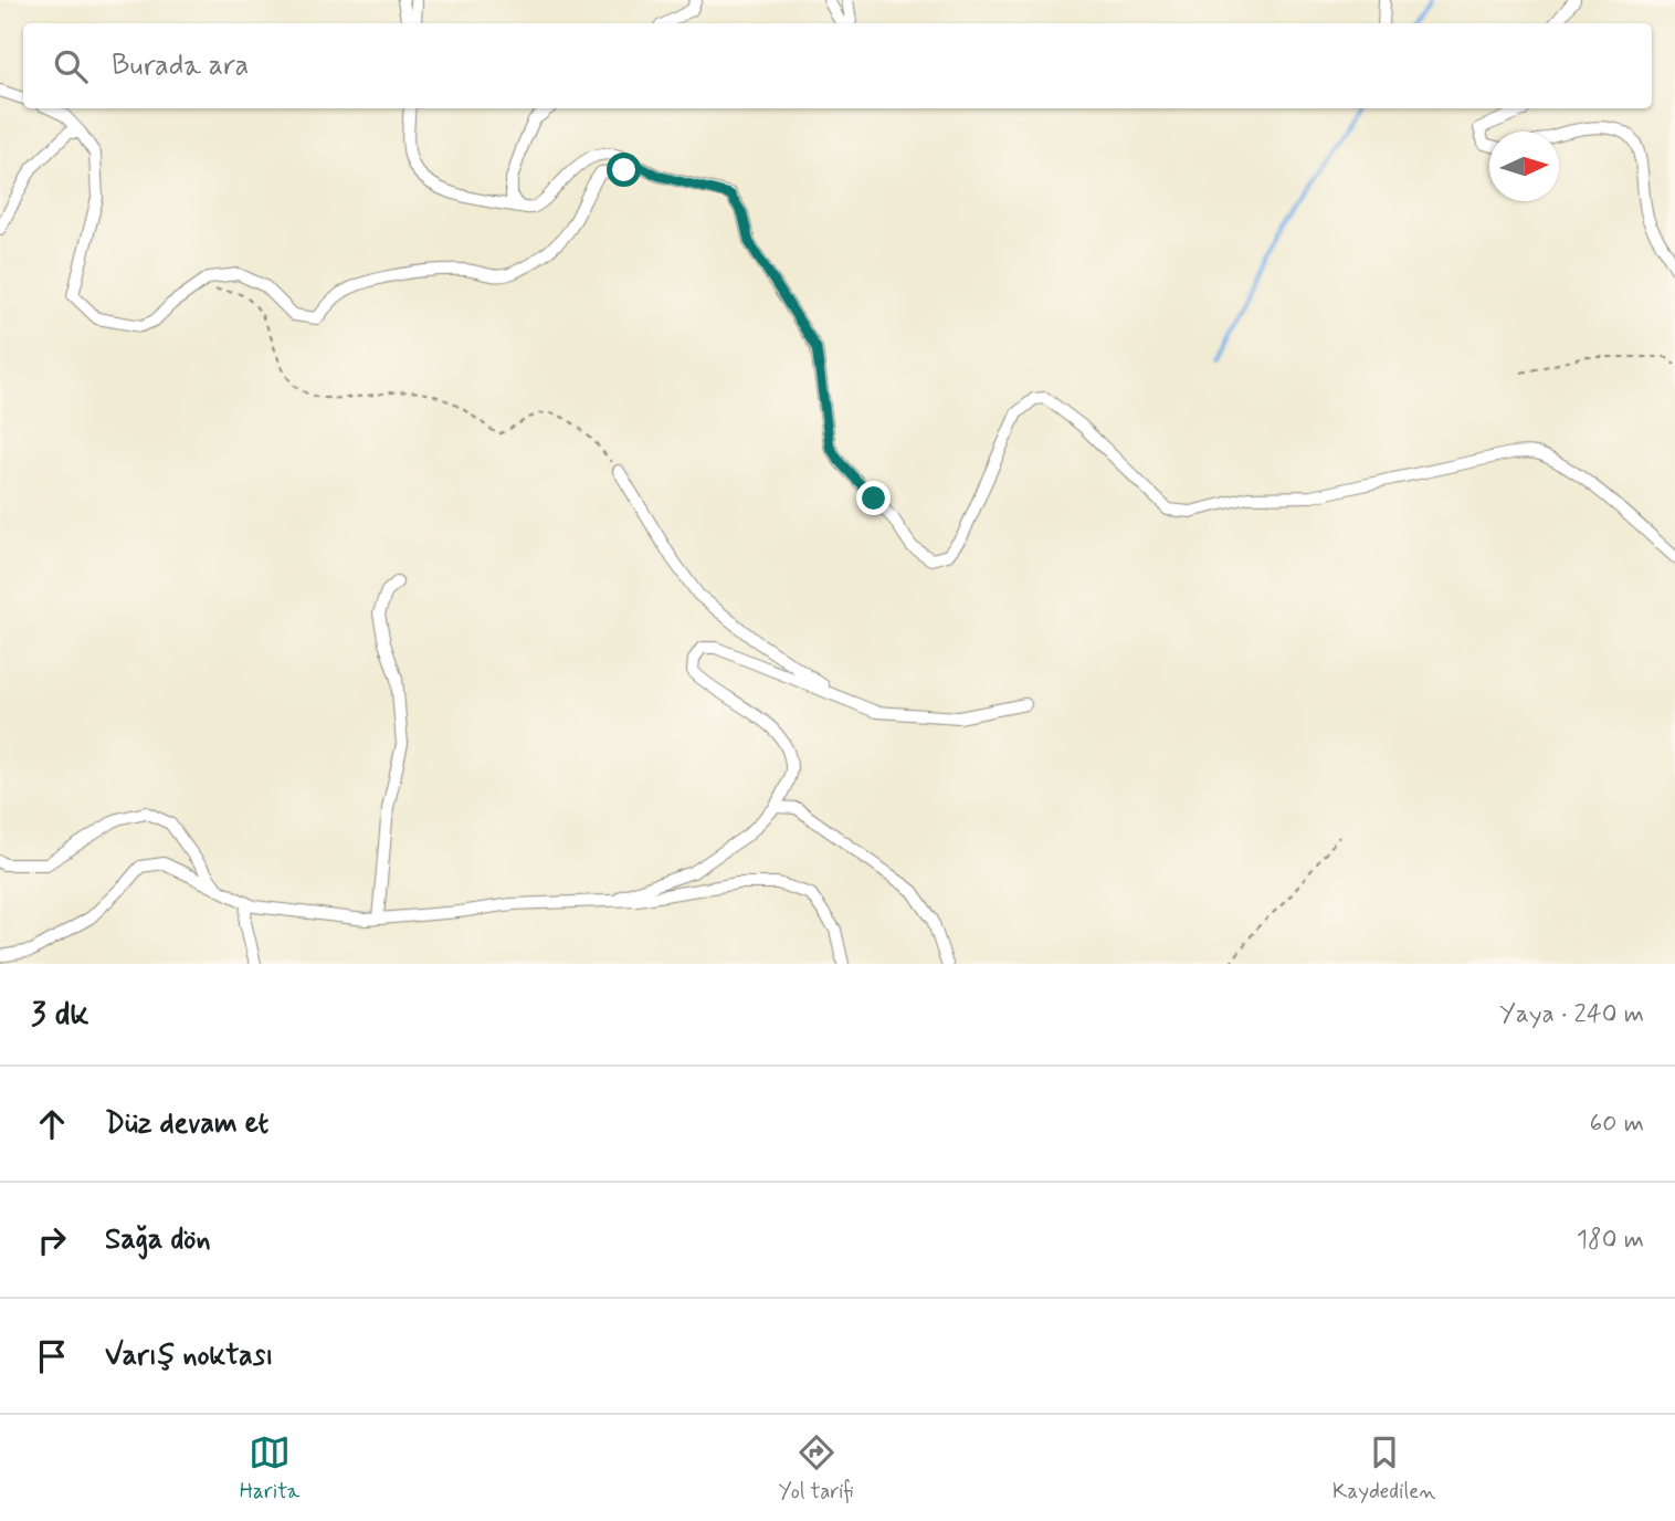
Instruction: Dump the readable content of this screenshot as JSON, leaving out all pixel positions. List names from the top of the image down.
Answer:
{
  "north": "right",
  "page": {
    "search": "Burada ara",
    "heading": ["3 dk", "Yaya · 240 m"],
    "list": [
      ["Düz devam et", "60 m"],
      ["Sağa dön", "180 m"],
      "Varış noktası"
    ],
    "nav": ["Harita", "Yol tarifi", "Kaydedilen"]
  }
}
